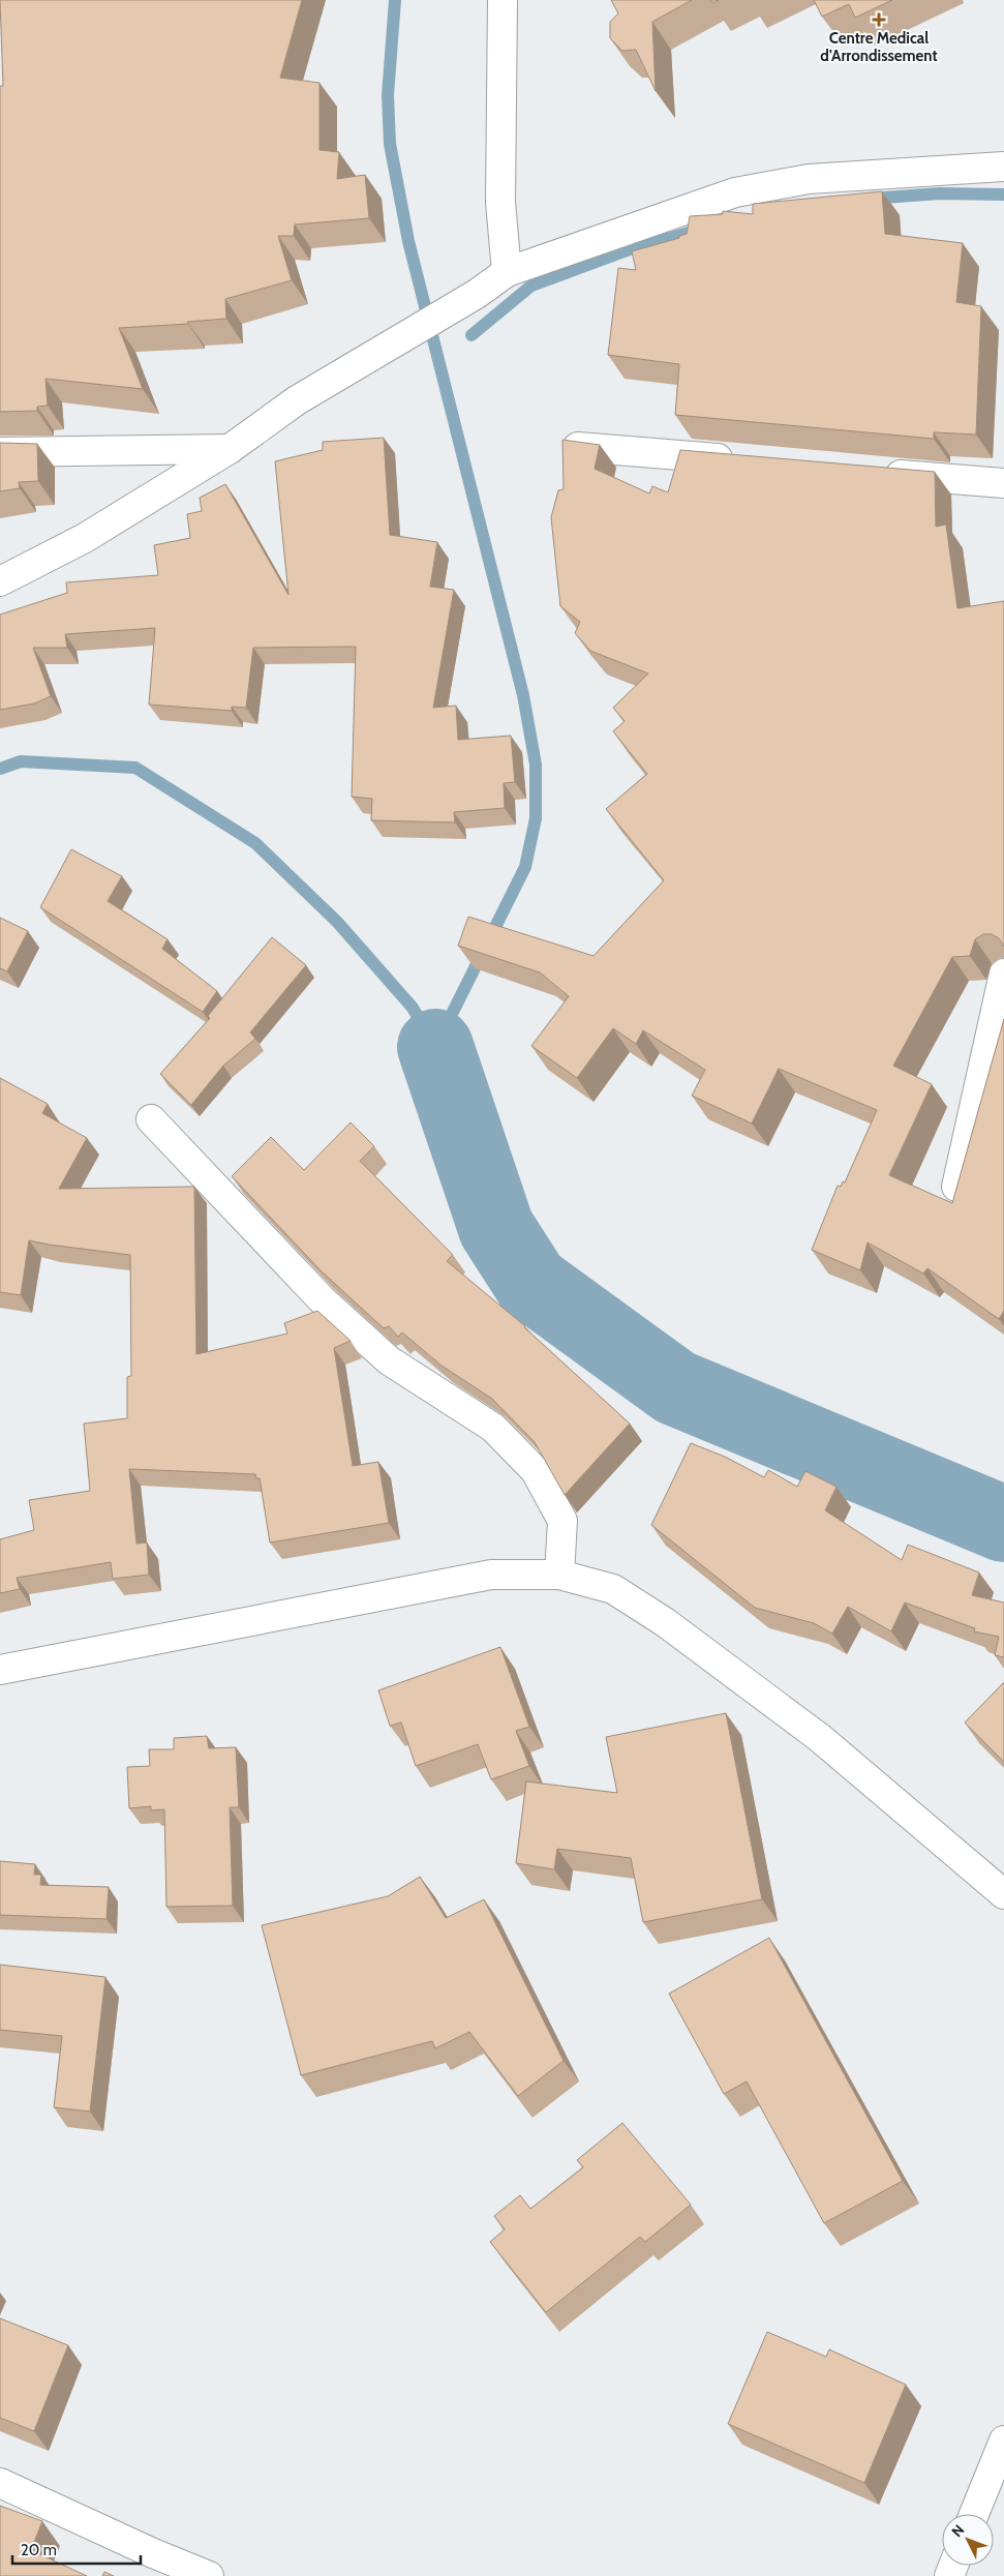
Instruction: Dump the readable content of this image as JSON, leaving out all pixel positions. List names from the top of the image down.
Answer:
{
  "places": {
    "health": ["Centre Medical d'Arrondissement"]
  },
  "scale_bar": "20 m",
  "north": "top left"
}
